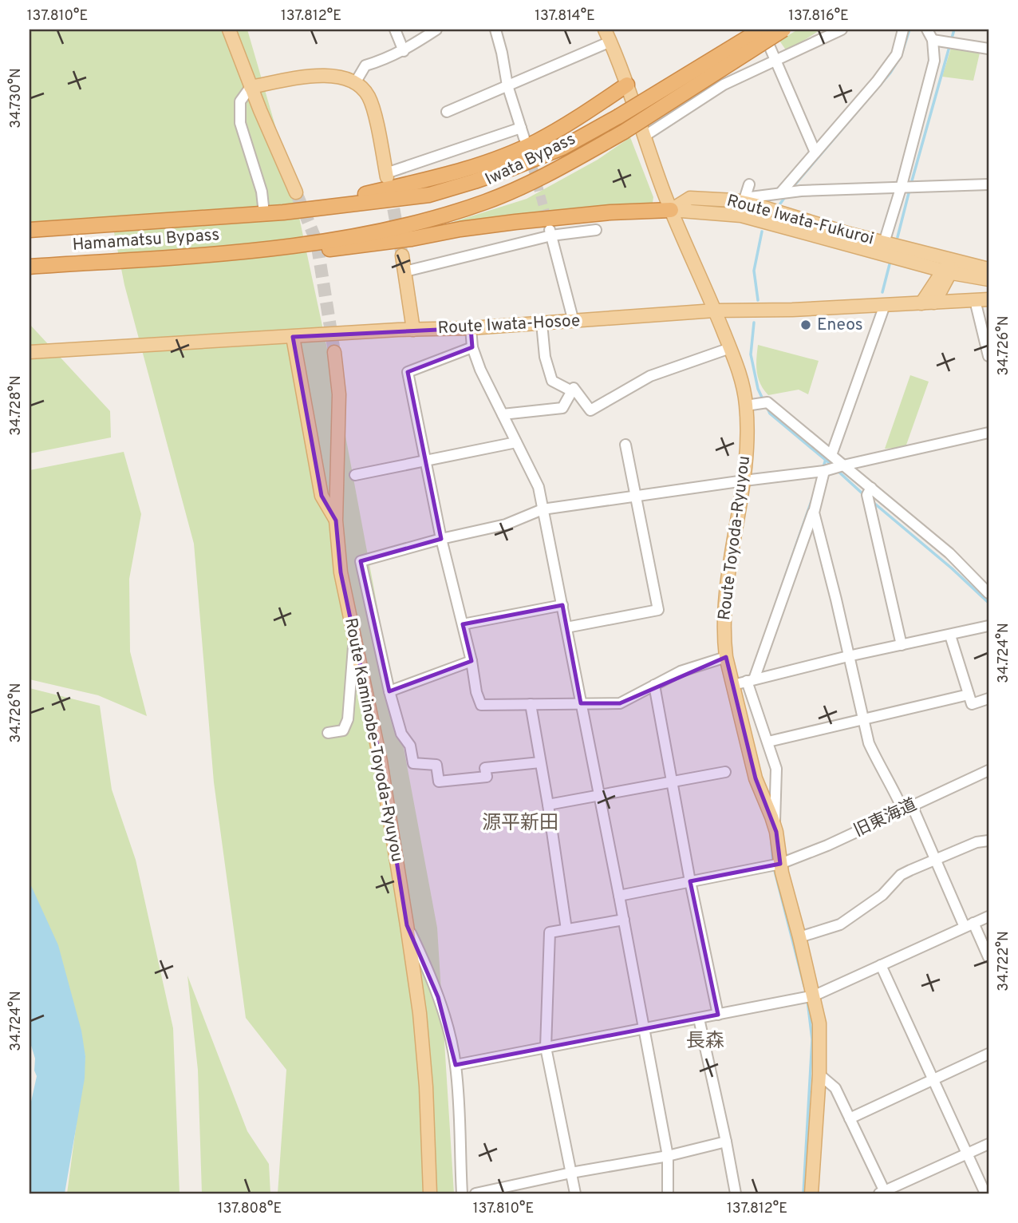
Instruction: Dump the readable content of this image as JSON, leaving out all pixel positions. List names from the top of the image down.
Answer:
{
  "streets": {
    "highway": ["Iwata Bypass", "Hamamatsu Bypass"],
    "main road": [
      "Route Iwata-Fukuroi",
      "Route Iwata-Hosoe",
      "Route Toyoda-Ryuyou",
      "Route Kaminobe-Toyoda-Ryuyou"
    ],
    "street": ["旧東海道"]
  },
  "crossings": [
    ["Iwata Bypass", "Hamamatsu Bypass"],
    ["Route Iwata-Fukuroi", "Route Toyoda-Ryuyou"],
    ["Route Iwata-Hosoe", "Route Toyoda-Ryuyou"],
    ["Route Iwata-Hosoe", "Route Kaminobe-Toyoda-Ryuyou"],
    ["Route Toyoda-Ryuyou", "旧東海道"]
  ],
  "districts": ["源平新田", "長森"],
  "places": ["Eneos"],
  "coordinates": [
    "137.810°E",
    "137.812°E",
    "137.814°E",
    "137.816°E",
    "34.730°N",
    "34.726°N",
    "34.728°N",
    "34.724°N",
    "34.722°N",
    "137.808°E"
  ]
}
